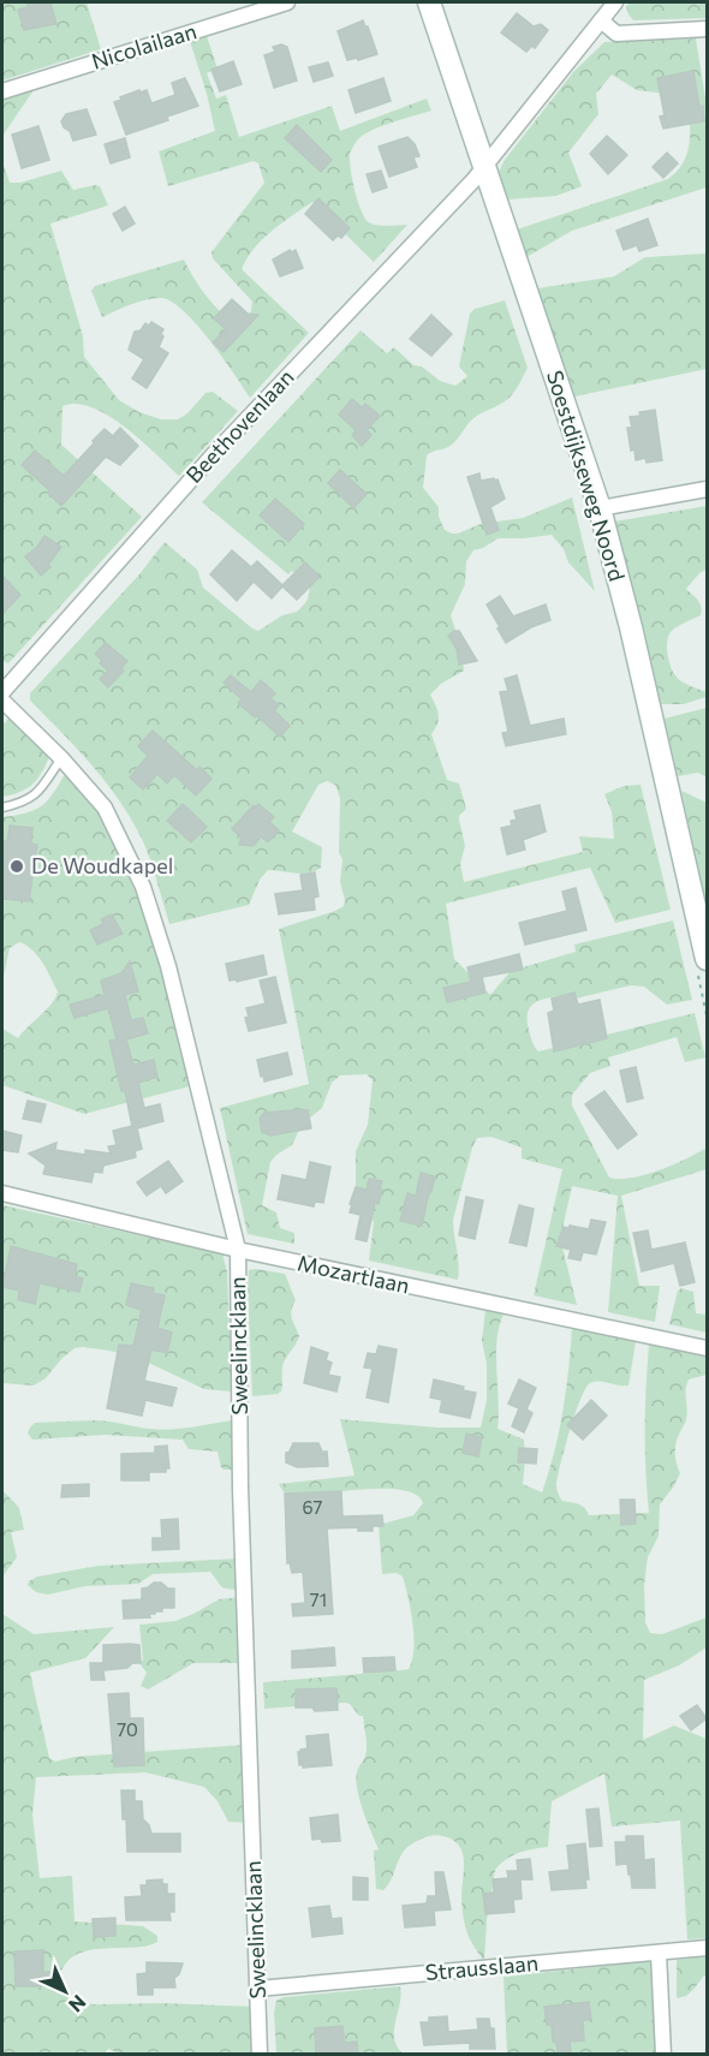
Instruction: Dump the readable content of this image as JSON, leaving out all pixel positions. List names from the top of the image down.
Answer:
{
  "streets": {
    "main road": ["Soestdijkseweg Noord"],
    "street": [
      "Nicolailaan",
      "Beethovenlaan",
      "Mozartlaan",
      "Sweelincklaan",
      "Strausslaan"
    ]
  },
  "crossings": [
    ["Beethovenlaan", "Soestdijkseweg Noord"],
    ["Mozartlaan", "Sweelincklaan"],
    ["Sweelincklaan", "Strausslaan"]
  ],
  "places": ["De Woudkapel"],
  "house_numbers": ["67", "71", "70"],
  "north": "bottom right"
}
